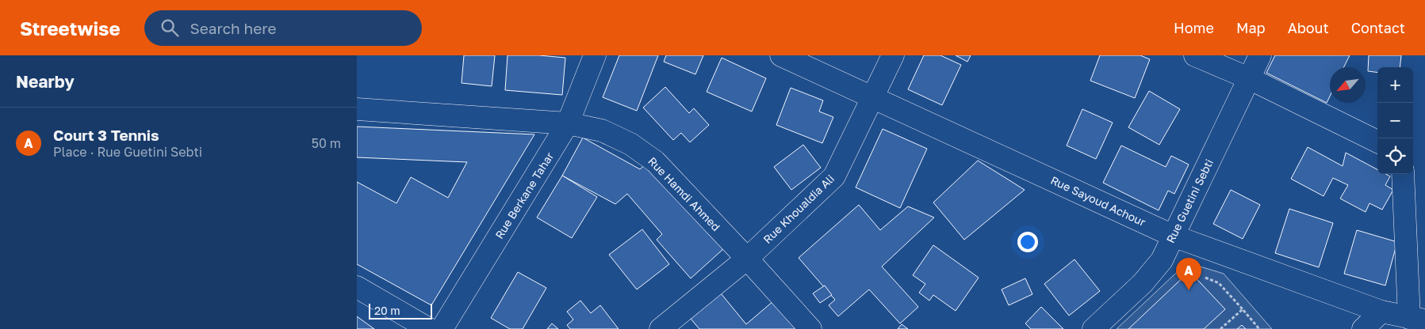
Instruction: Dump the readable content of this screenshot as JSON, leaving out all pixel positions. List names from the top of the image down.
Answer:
{
  "streets": {
    "street": [
      "Rue Hamdi Ahmed",
      "Rue Berkane Tahar",
      "Rue Sayoud Achour",
      "Rue Guetini Sebti",
      "Rue Khoualdia Ali"
    ]
  },
  "crossings": [
    ["Rue Hamdi Ahmed", "Rue Berkane Tahar"],
    ["Rue Hamdi Ahmed", "Rue Khoualdia Ali"],
    ["Rue Sayoud Achour", "Rue Guetini Sebti"],
    ["Rue Sayoud Achour", "Rue Khoualdia Ali"]
  ],
  "scale_bar": "20 m",
  "north": "bottom left",
  "page": {
    "header": "Streetwise",
    "search": "Search here",
    "nav": [
      "Home",
      "Map",
      "About",
      "Contact"
    ],
    "heading": "Nearby",
    "map_buttons": ["+", "−"],
    "list": [
      {
        "mark": "A",
        "name": "Court 3 Tennis",
        "note": "Place · Rue Guetini Sebti",
        "value": "50 m"
      }
    ],
    "pins": "A",
    "scale": "20 m"
  }
}
